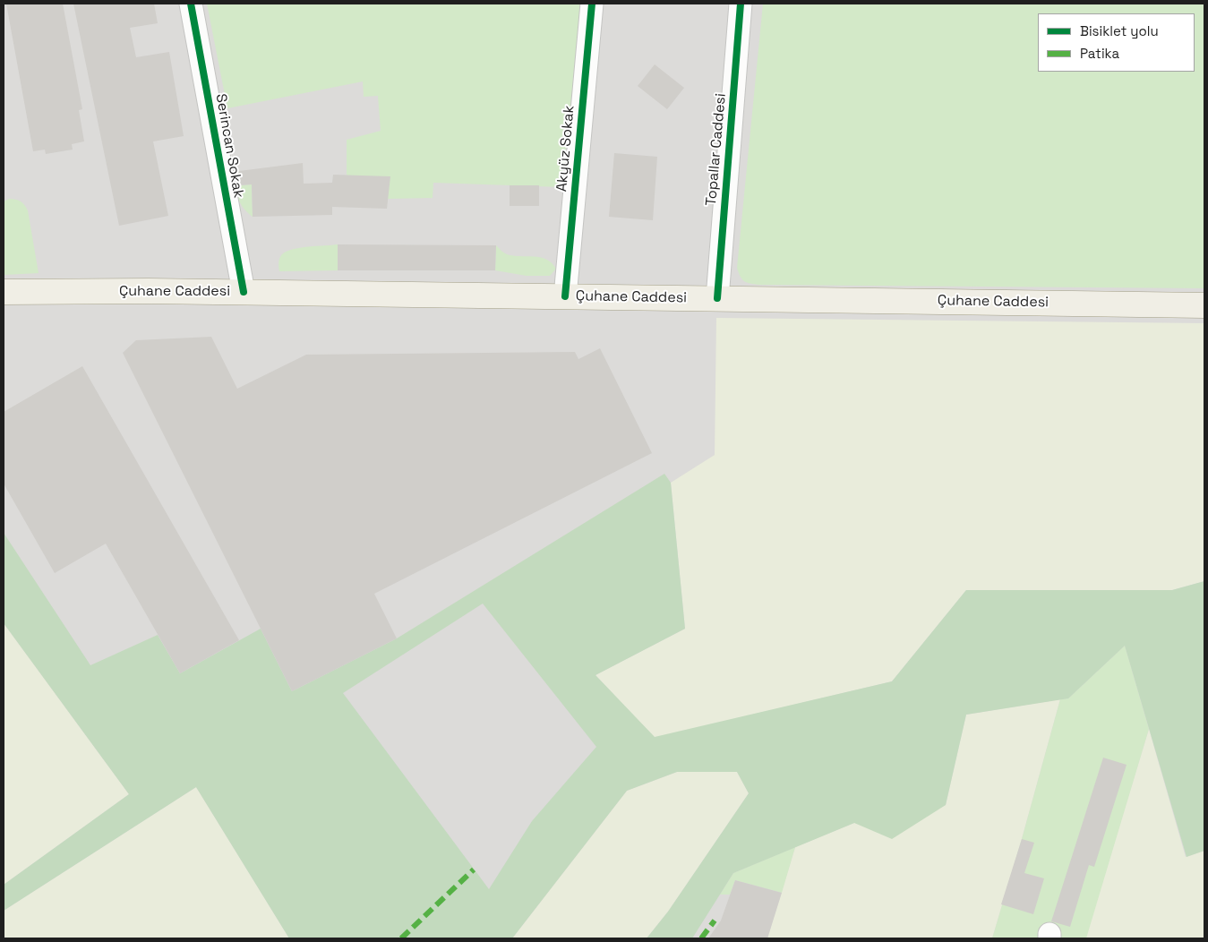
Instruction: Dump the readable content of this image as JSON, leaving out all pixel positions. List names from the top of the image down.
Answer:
{
  "streets": {
    "main road": ["Çuhane Caddesi"],
    "street": ["Serincan Sokak", "Akyüz Sokak", "Topallar Caddesi"]
  },
  "crossings": [
    ["Serincan Sokak", "Çuhane Caddesi"],
    ["Akyüz Sokak", "Çuhane Caddesi"],
    ["Topallar Caddesi", "Çuhane Caddesi"]
  ],
  "legend": ["Bisiklet yolu", "Patika"]
}
